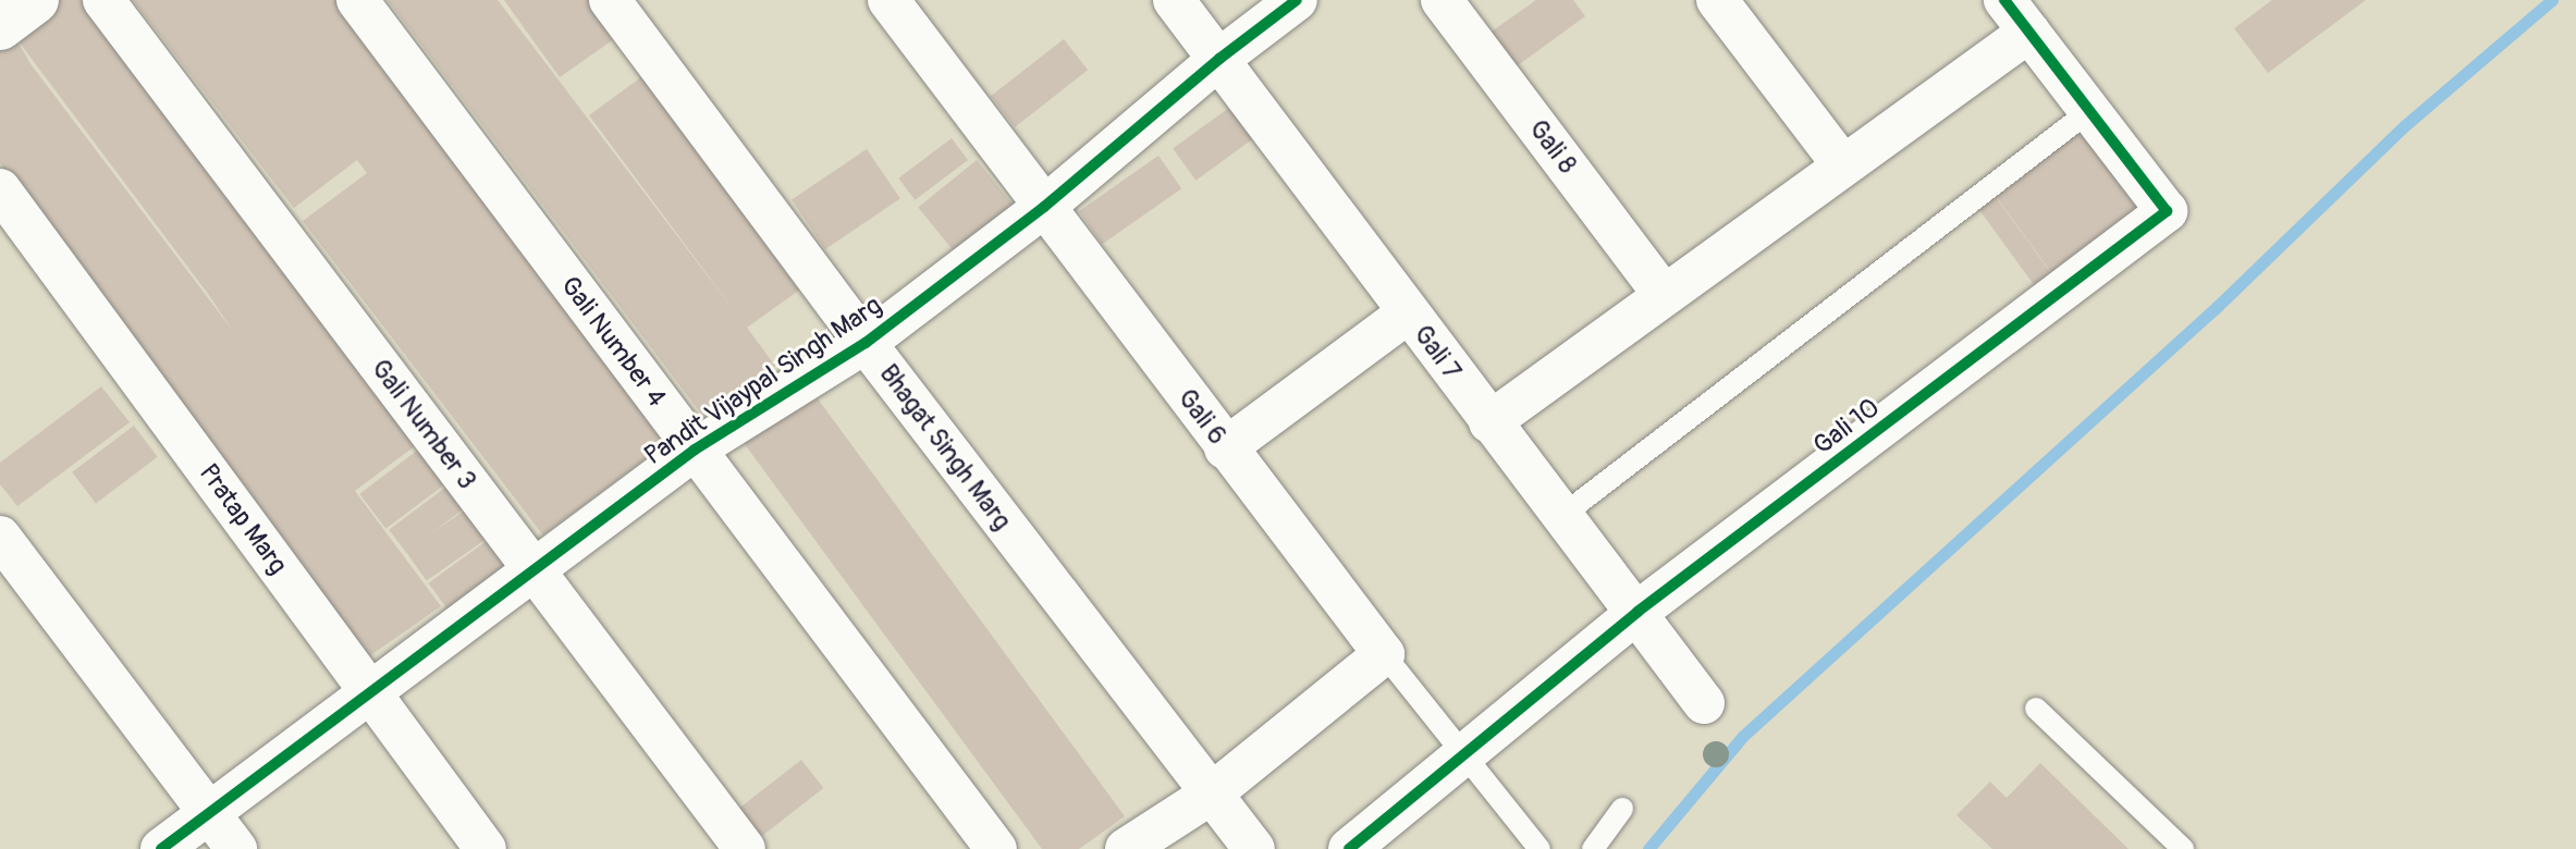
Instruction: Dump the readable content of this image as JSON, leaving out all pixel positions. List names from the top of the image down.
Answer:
{
  "streets": {
    "street": [
      "Gali 8",
      "Gali Number 4",
      "Gali 7",
      "Pandit Vijaypal Singh Marg",
      "Gali 6",
      "Gali Number 3",
      "Gali 10",
      "Bhagat Singh Marg",
      "Pratap Marg"
    ]
  },
  "crossings": [
    ["Gali Number 4", "Pandit Vijaypal Singh Marg"],
    ["Gali 7", "Pandit Vijaypal Singh Marg"],
    ["Gali 7", "Gali 10"],
    ["Pandit Vijaypal Singh Marg", "Gali 6"],
    ["Pandit Vijaypal Singh Marg", "Gali Number 3"],
    ["Pandit Vijaypal Singh Marg", "Bhagat Singh Marg"],
    ["Pandit Vijaypal Singh Marg", "Pratap Marg"]
  ]
}
